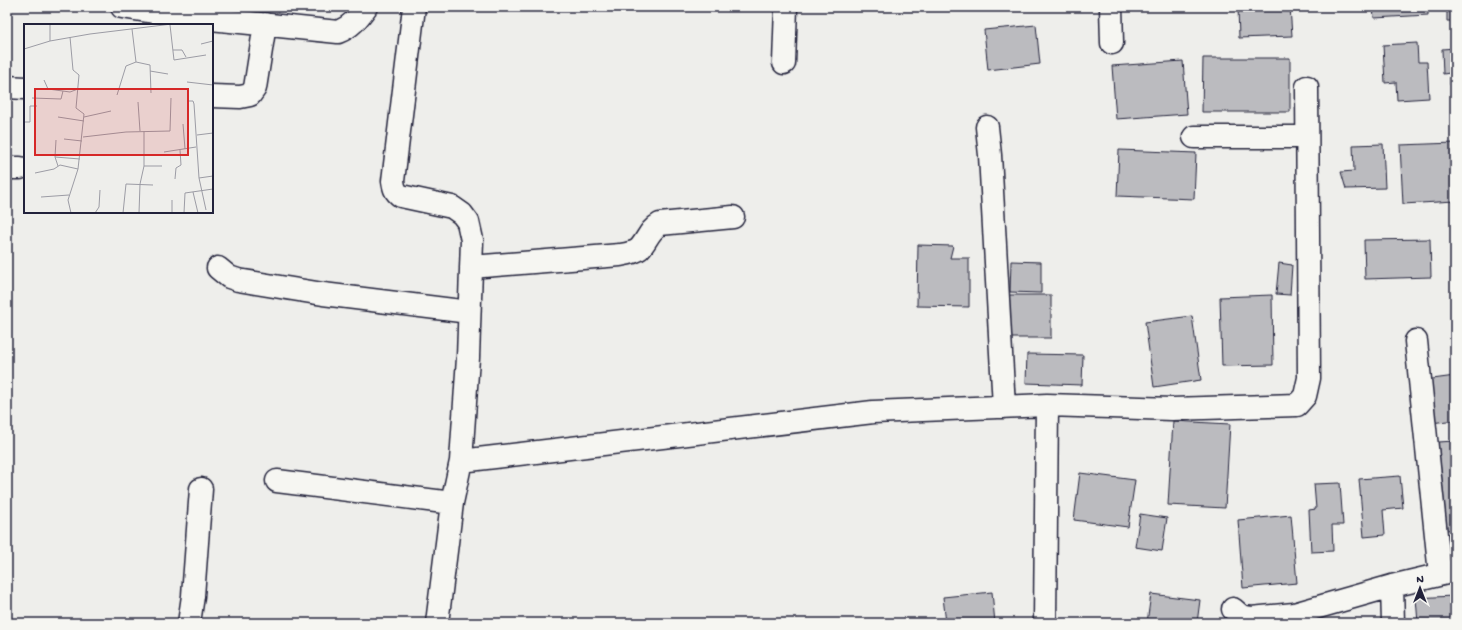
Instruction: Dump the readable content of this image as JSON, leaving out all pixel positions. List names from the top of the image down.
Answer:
{
  "north": "top"
}
